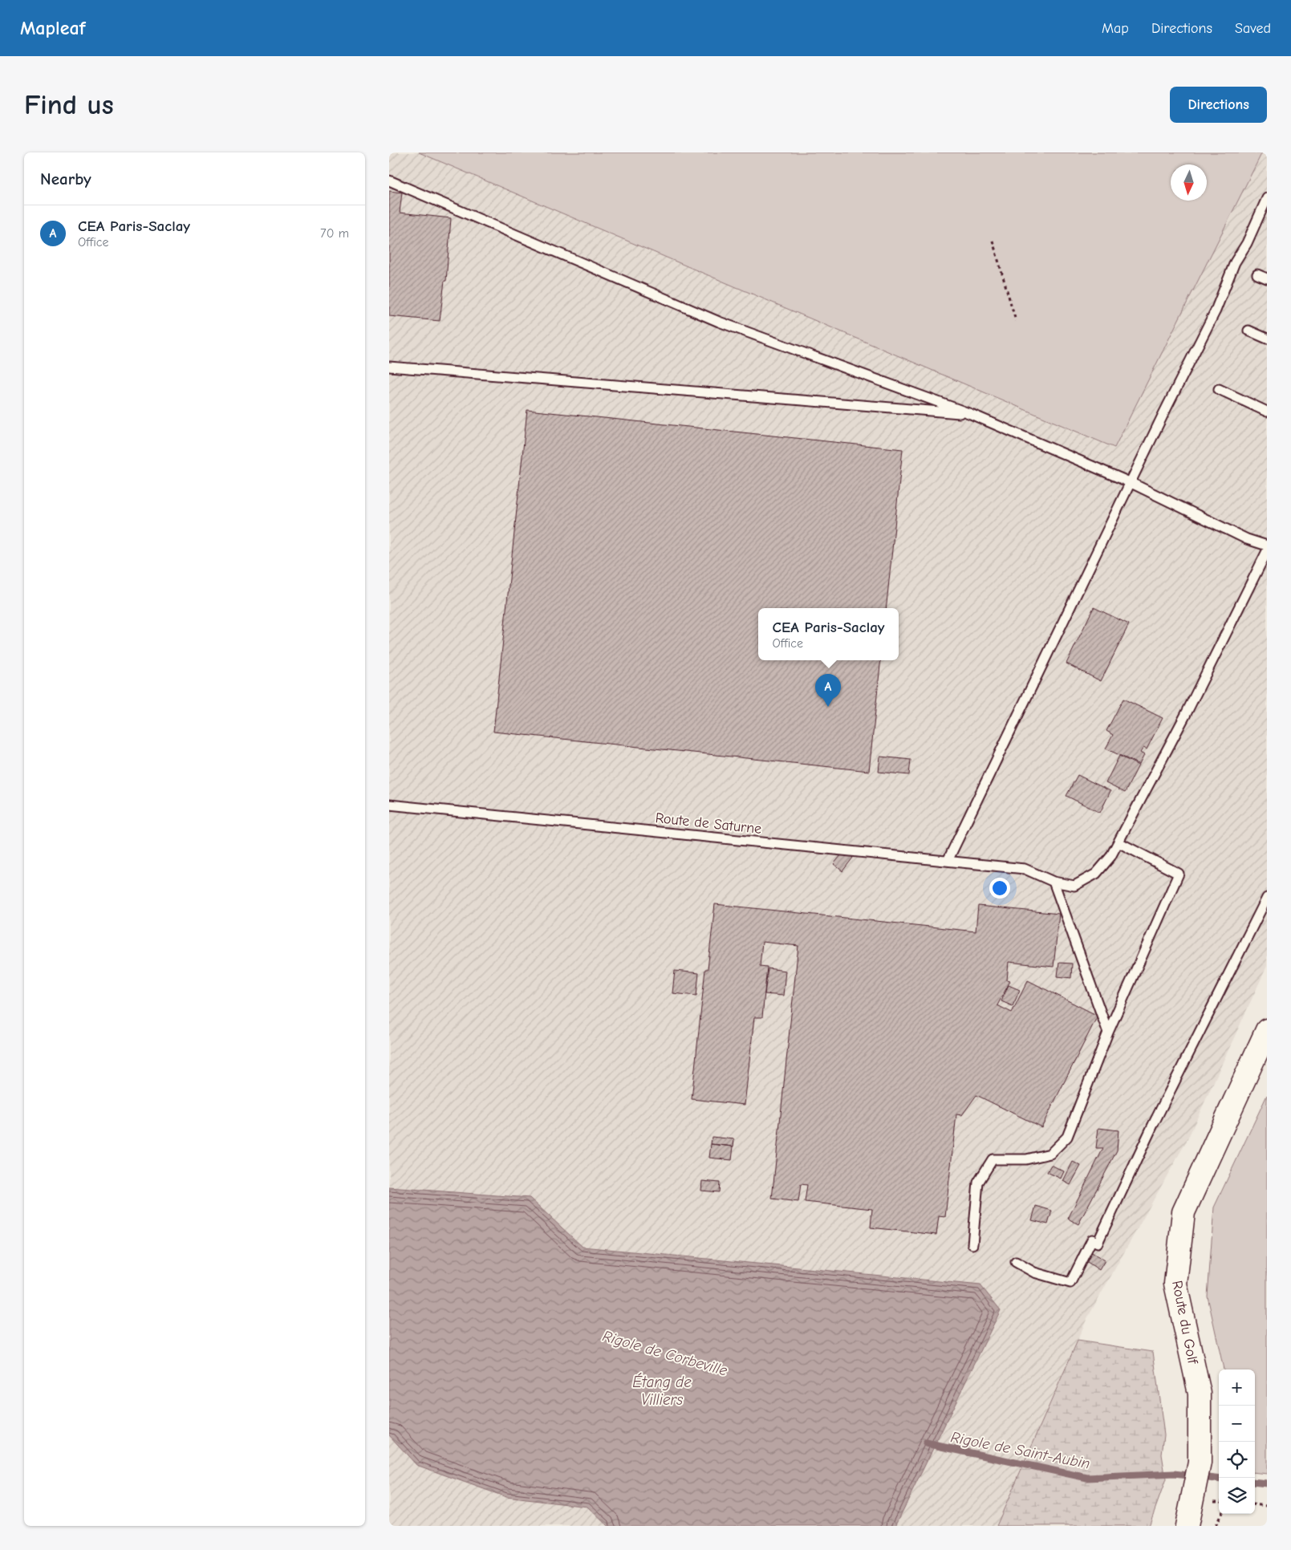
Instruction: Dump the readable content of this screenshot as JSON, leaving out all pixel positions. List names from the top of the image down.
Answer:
{
  "streets": {
    "street": ["Route du Golf"],
    "lane": ["Route de Saturne"]
  },
  "water": ["Rigole de Corbeville", "Étang de Villiers", "Rigole de Saint-Aubin"],
  "north": "bottom",
  "page": {
    "header": "Mapleaf",
    "nav": ["Map", "Directions", "Saved"],
    "buttons": "Directions",
    "title": "Find us",
    "heading": "Nearby",
    "list": [
      {
        "mark": "A",
        "name": "CEA Paris-Saclay",
        "note": "Office",
        "value": "70 m"
      }
    ],
    "popup": ["CEA Paris-Saclay", "Office"],
    "pins": "A",
    "map_buttons": ["+", "−"]
  }
}
